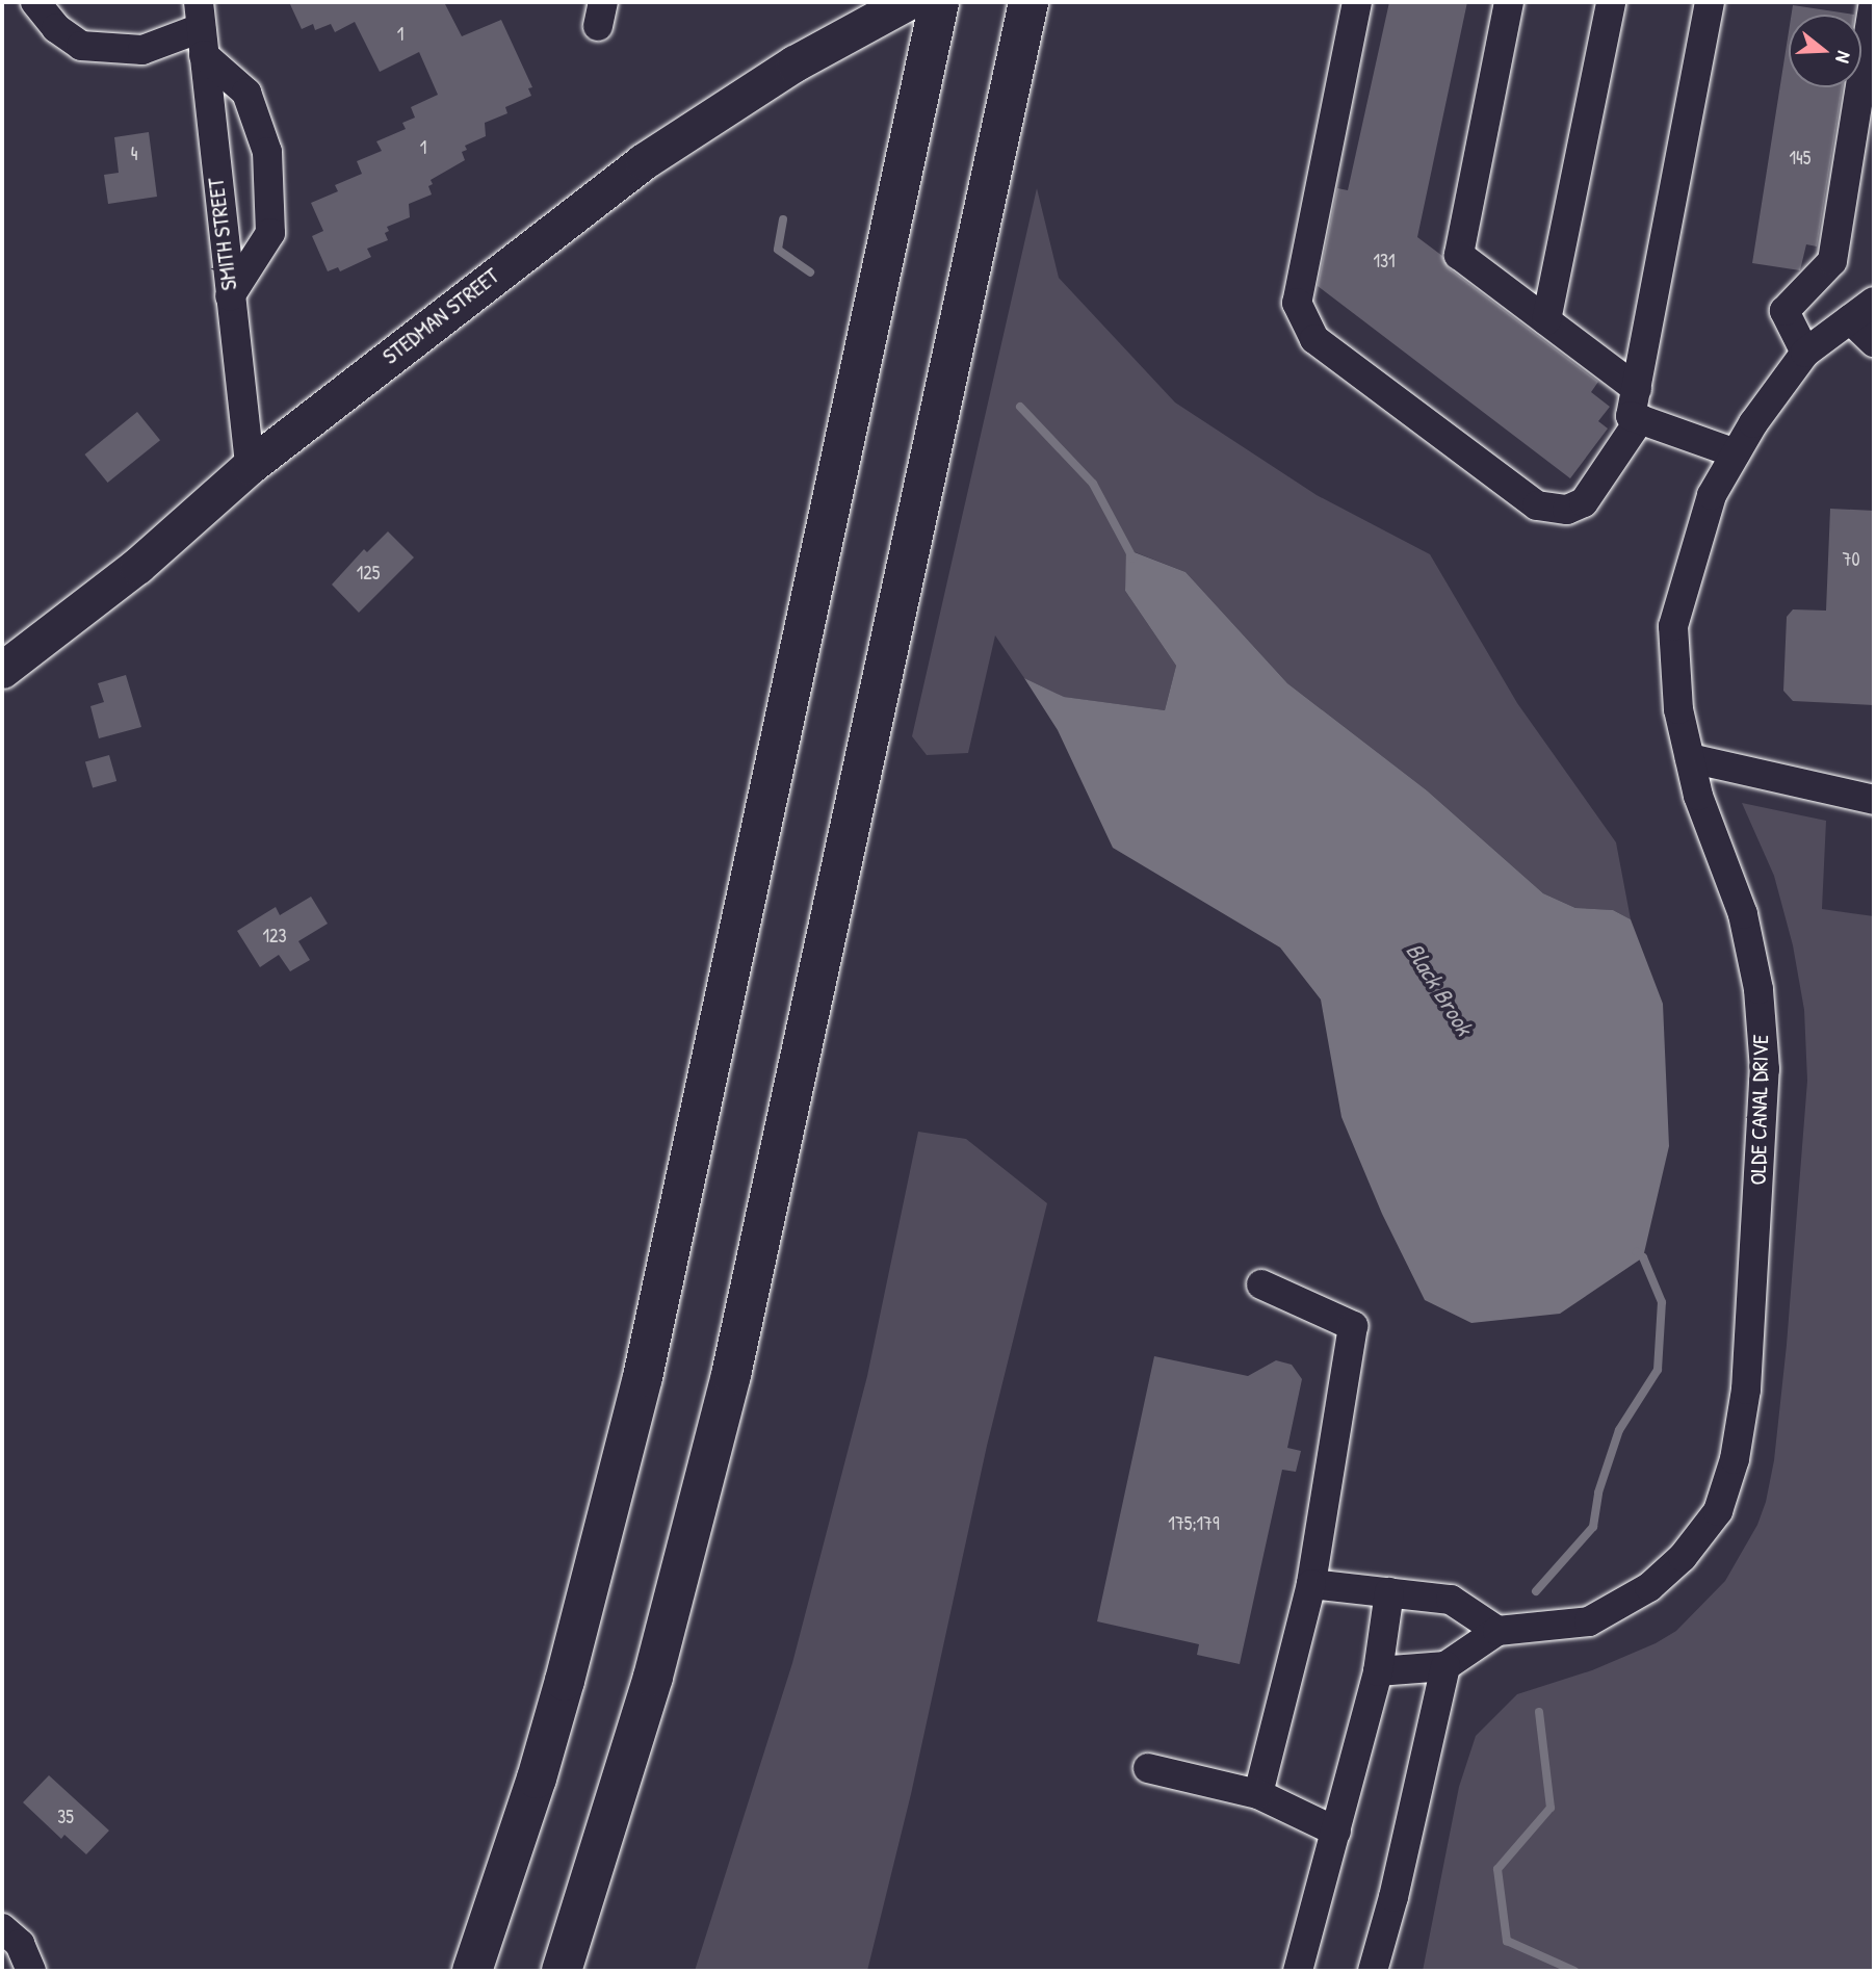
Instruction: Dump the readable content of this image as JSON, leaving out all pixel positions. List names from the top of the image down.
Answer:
{
  "streets": {
    "main road": ["STEDMAN STREET"],
    "street": ["SMITH STREET", "OLDE CANAL DRIVE"]
  },
  "crossings": [
    ["SMITH STREET", "STEDMAN STREET"]
  ],
  "water": ["Black Brook"],
  "house_numbers": [
    "1",
    "1",
    "4",
    "145",
    "131",
    "70",
    "125",
    "123",
    "175;179",
    "35"
  ],
  "north": "right"
}
